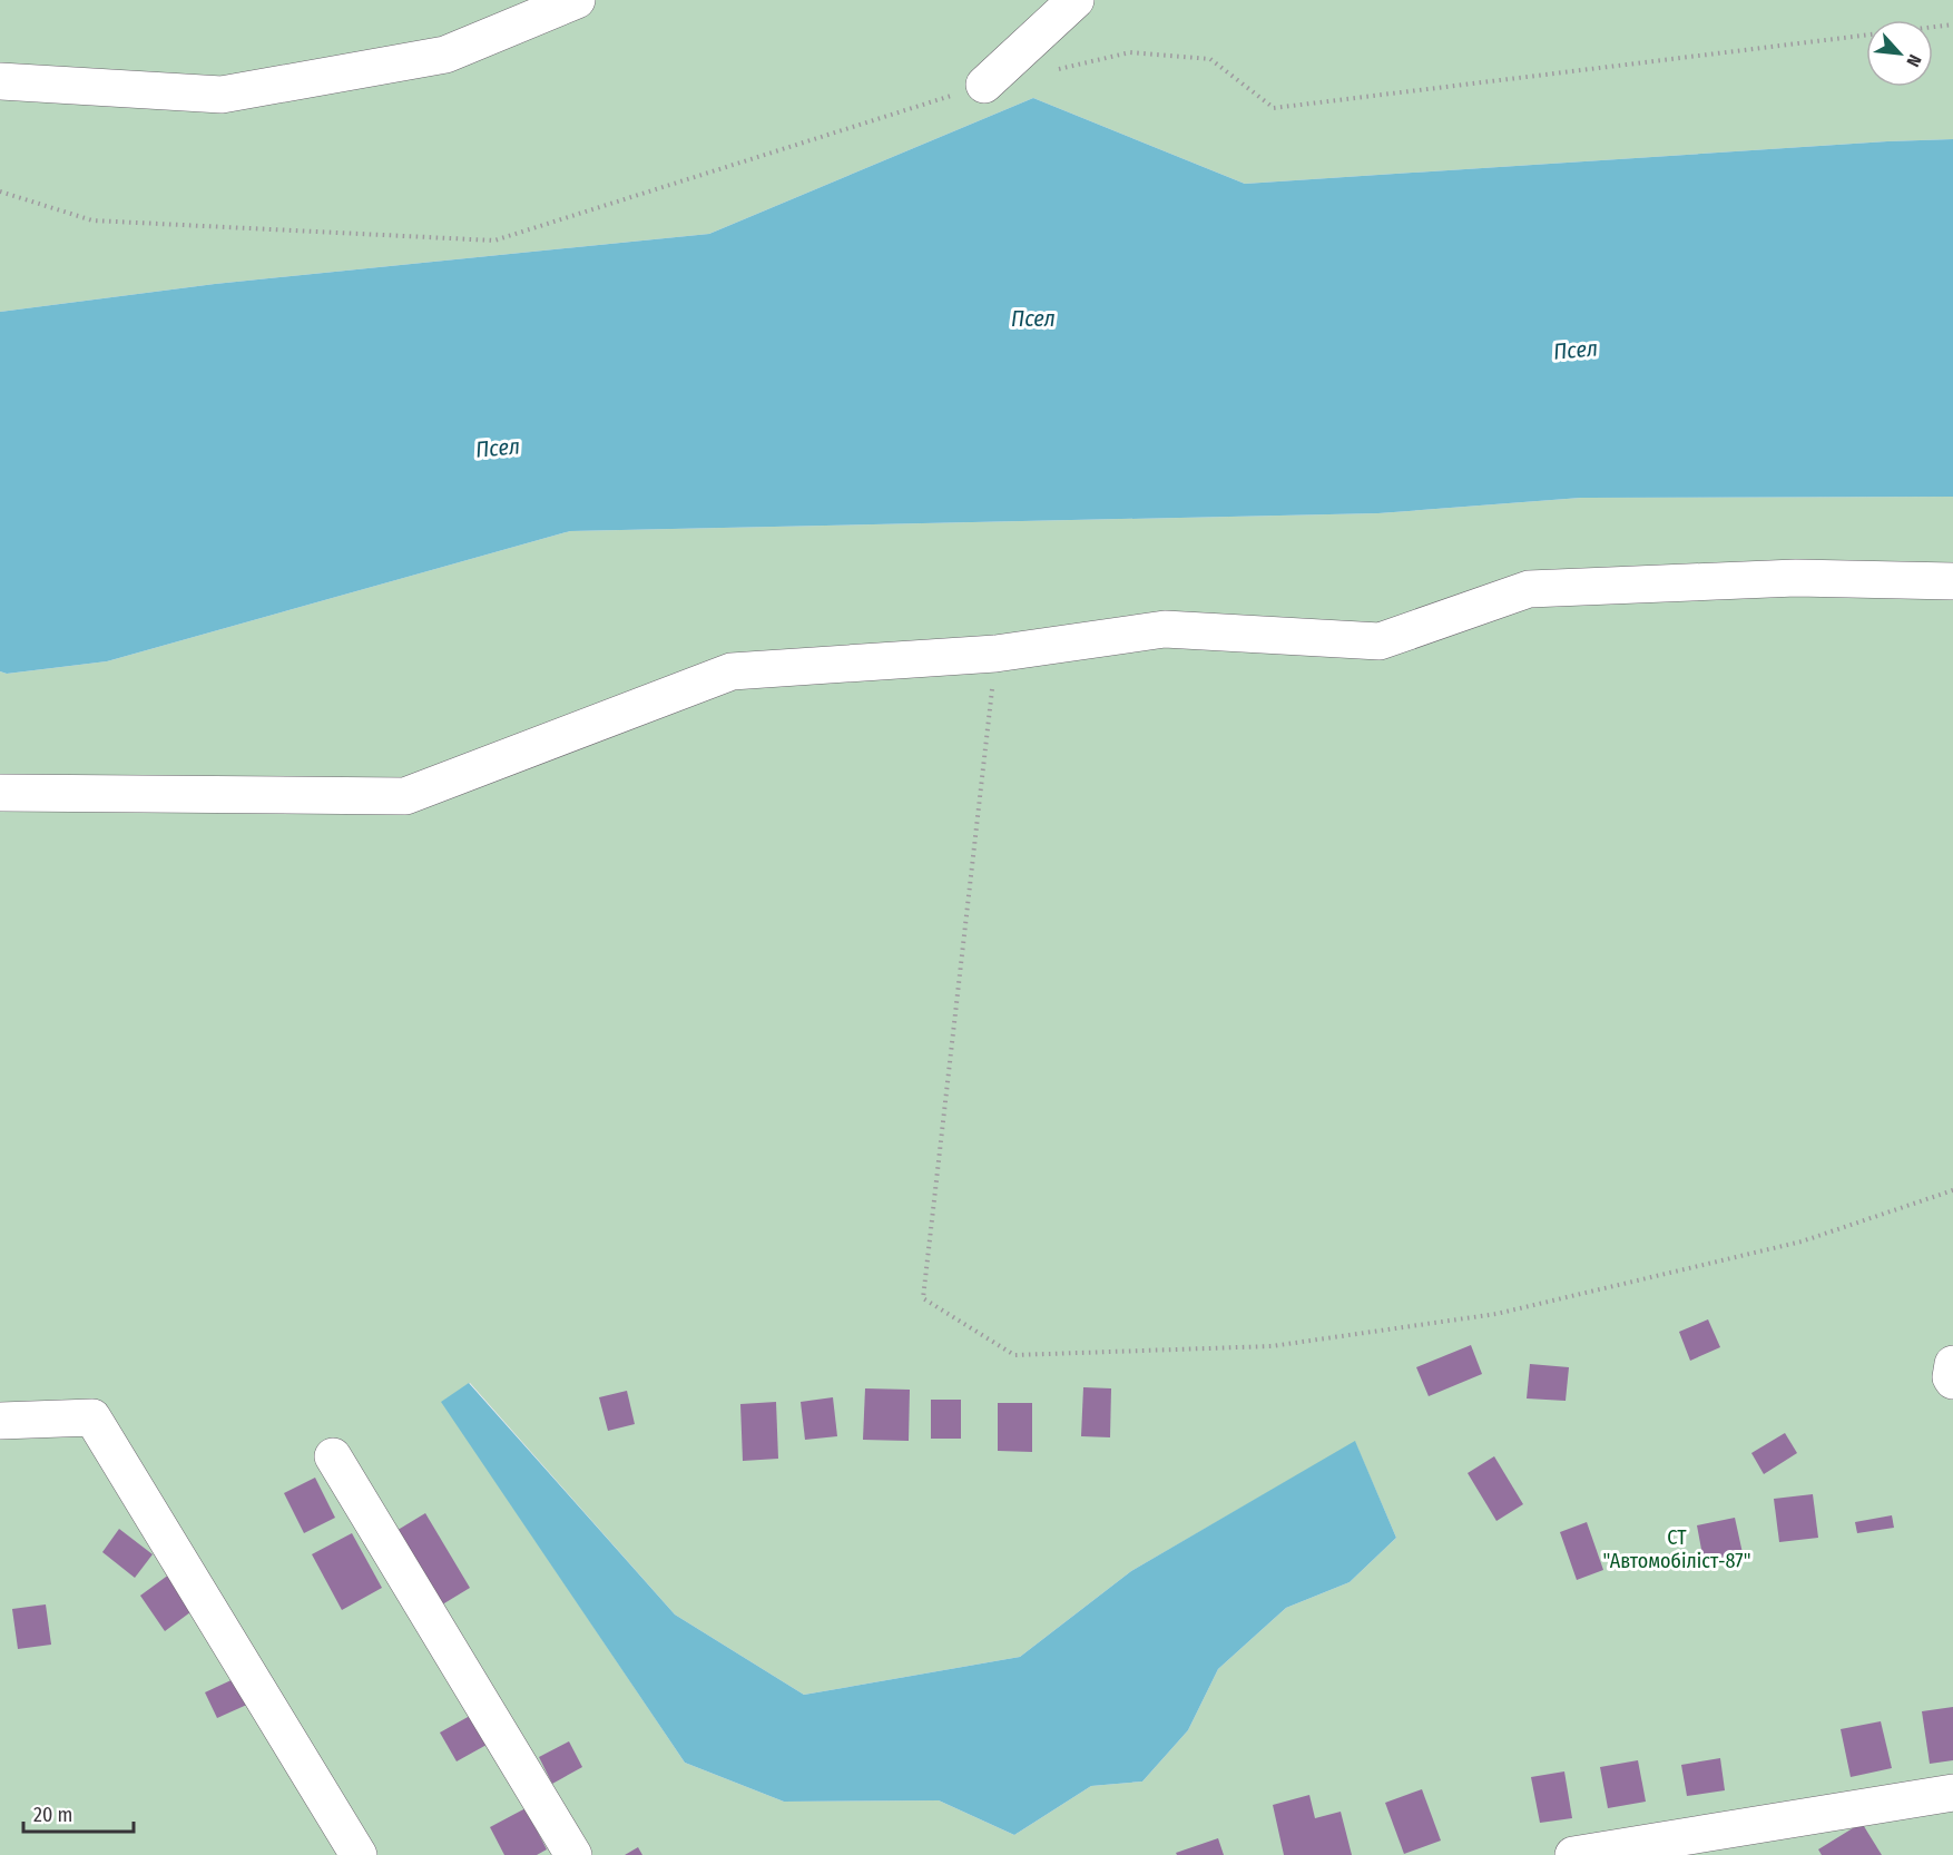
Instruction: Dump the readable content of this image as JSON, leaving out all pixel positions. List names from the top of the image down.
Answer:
{
  "water": ["Псел"],
  "parks": ["СТ \"Автомобiлiст-87\""],
  "scale_bar": "20 m",
  "north": "bottom right"
}
